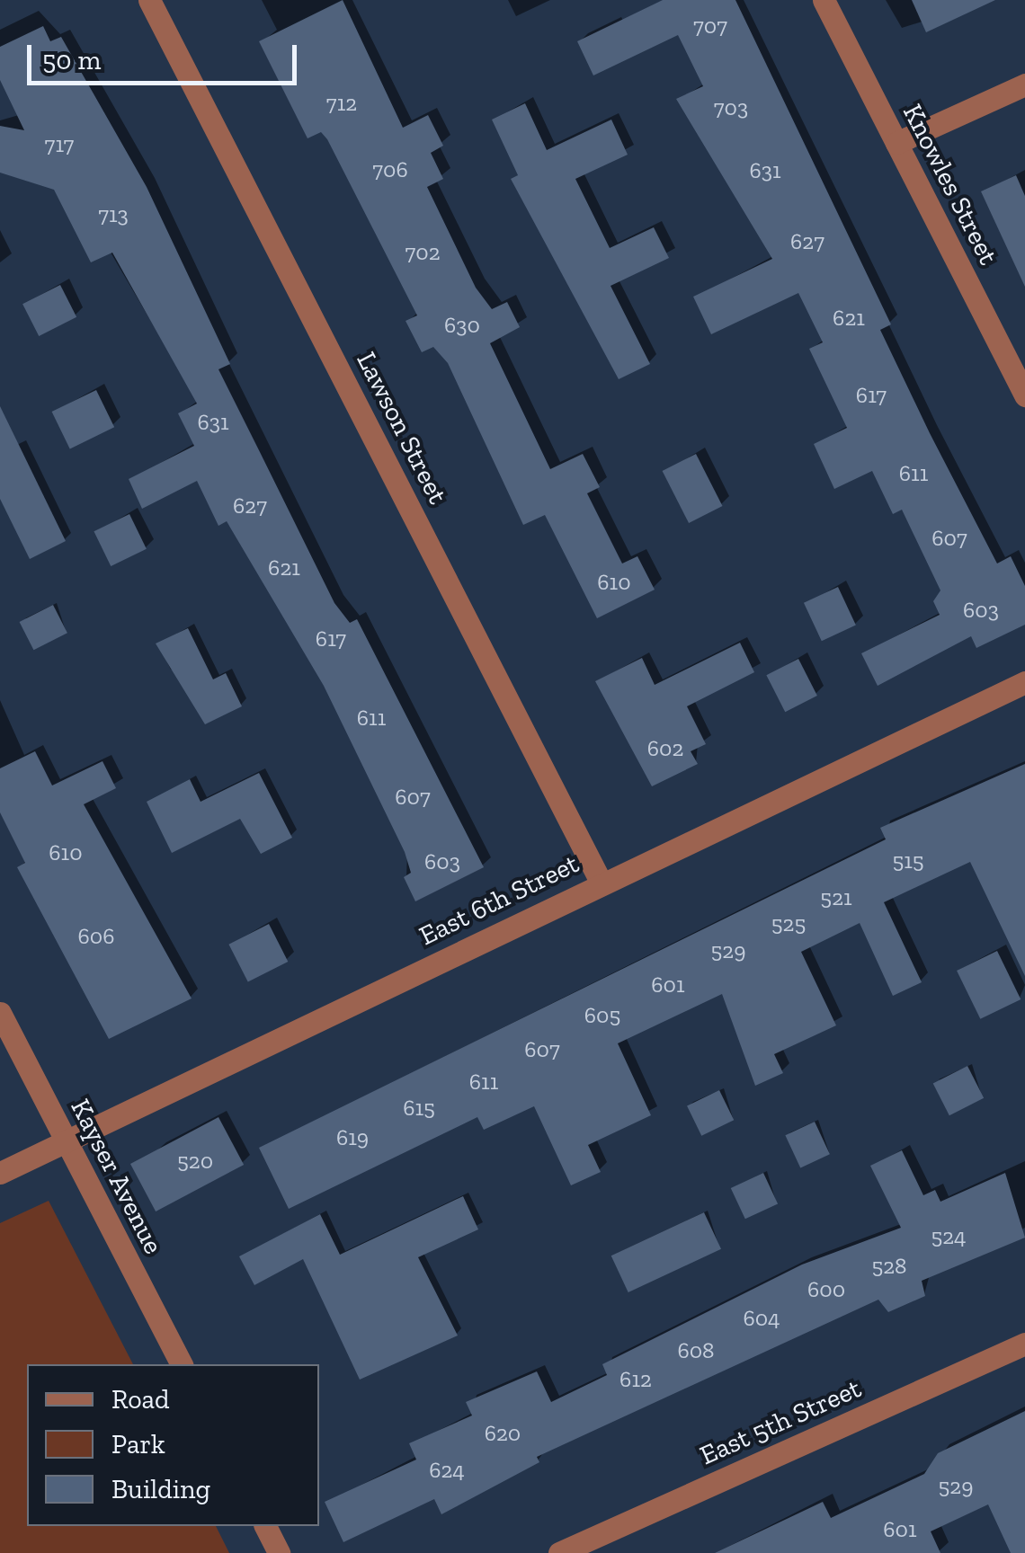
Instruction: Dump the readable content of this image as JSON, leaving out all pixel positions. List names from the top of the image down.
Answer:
{
  "streets": {
    "street": [
      "Knowles Street",
      "Lawson Street",
      "East 6th Street",
      "Kayser Avenue",
      "East 5th Street"
    ]
  },
  "crossings": [
    ["Lawson Street", "East 6th Street"],
    ["East 6th Street", "Kayser Avenue"]
  ],
  "house_numbers": [
    "707",
    "712",
    "703",
    "717",
    "706",
    "631",
    "713",
    "627",
    "702",
    "621",
    "630",
    "617",
    "631",
    "611",
    "627",
    "607",
    "621",
    "610",
    "603",
    "617",
    "611",
    "602",
    "607",
    "610",
    "515",
    "603",
    "521",
    "525",
    "606",
    "529",
    "601",
    "605",
    "607",
    "611",
    "615",
    "619",
    "520",
    "524",
    "528",
    "600",
    "604",
    "608",
    "612",
    "620",
    "624",
    "529",
    "601"
  ],
  "legend": ["Road", "Park", "Building"],
  "scale_bar": "50 m"
}
